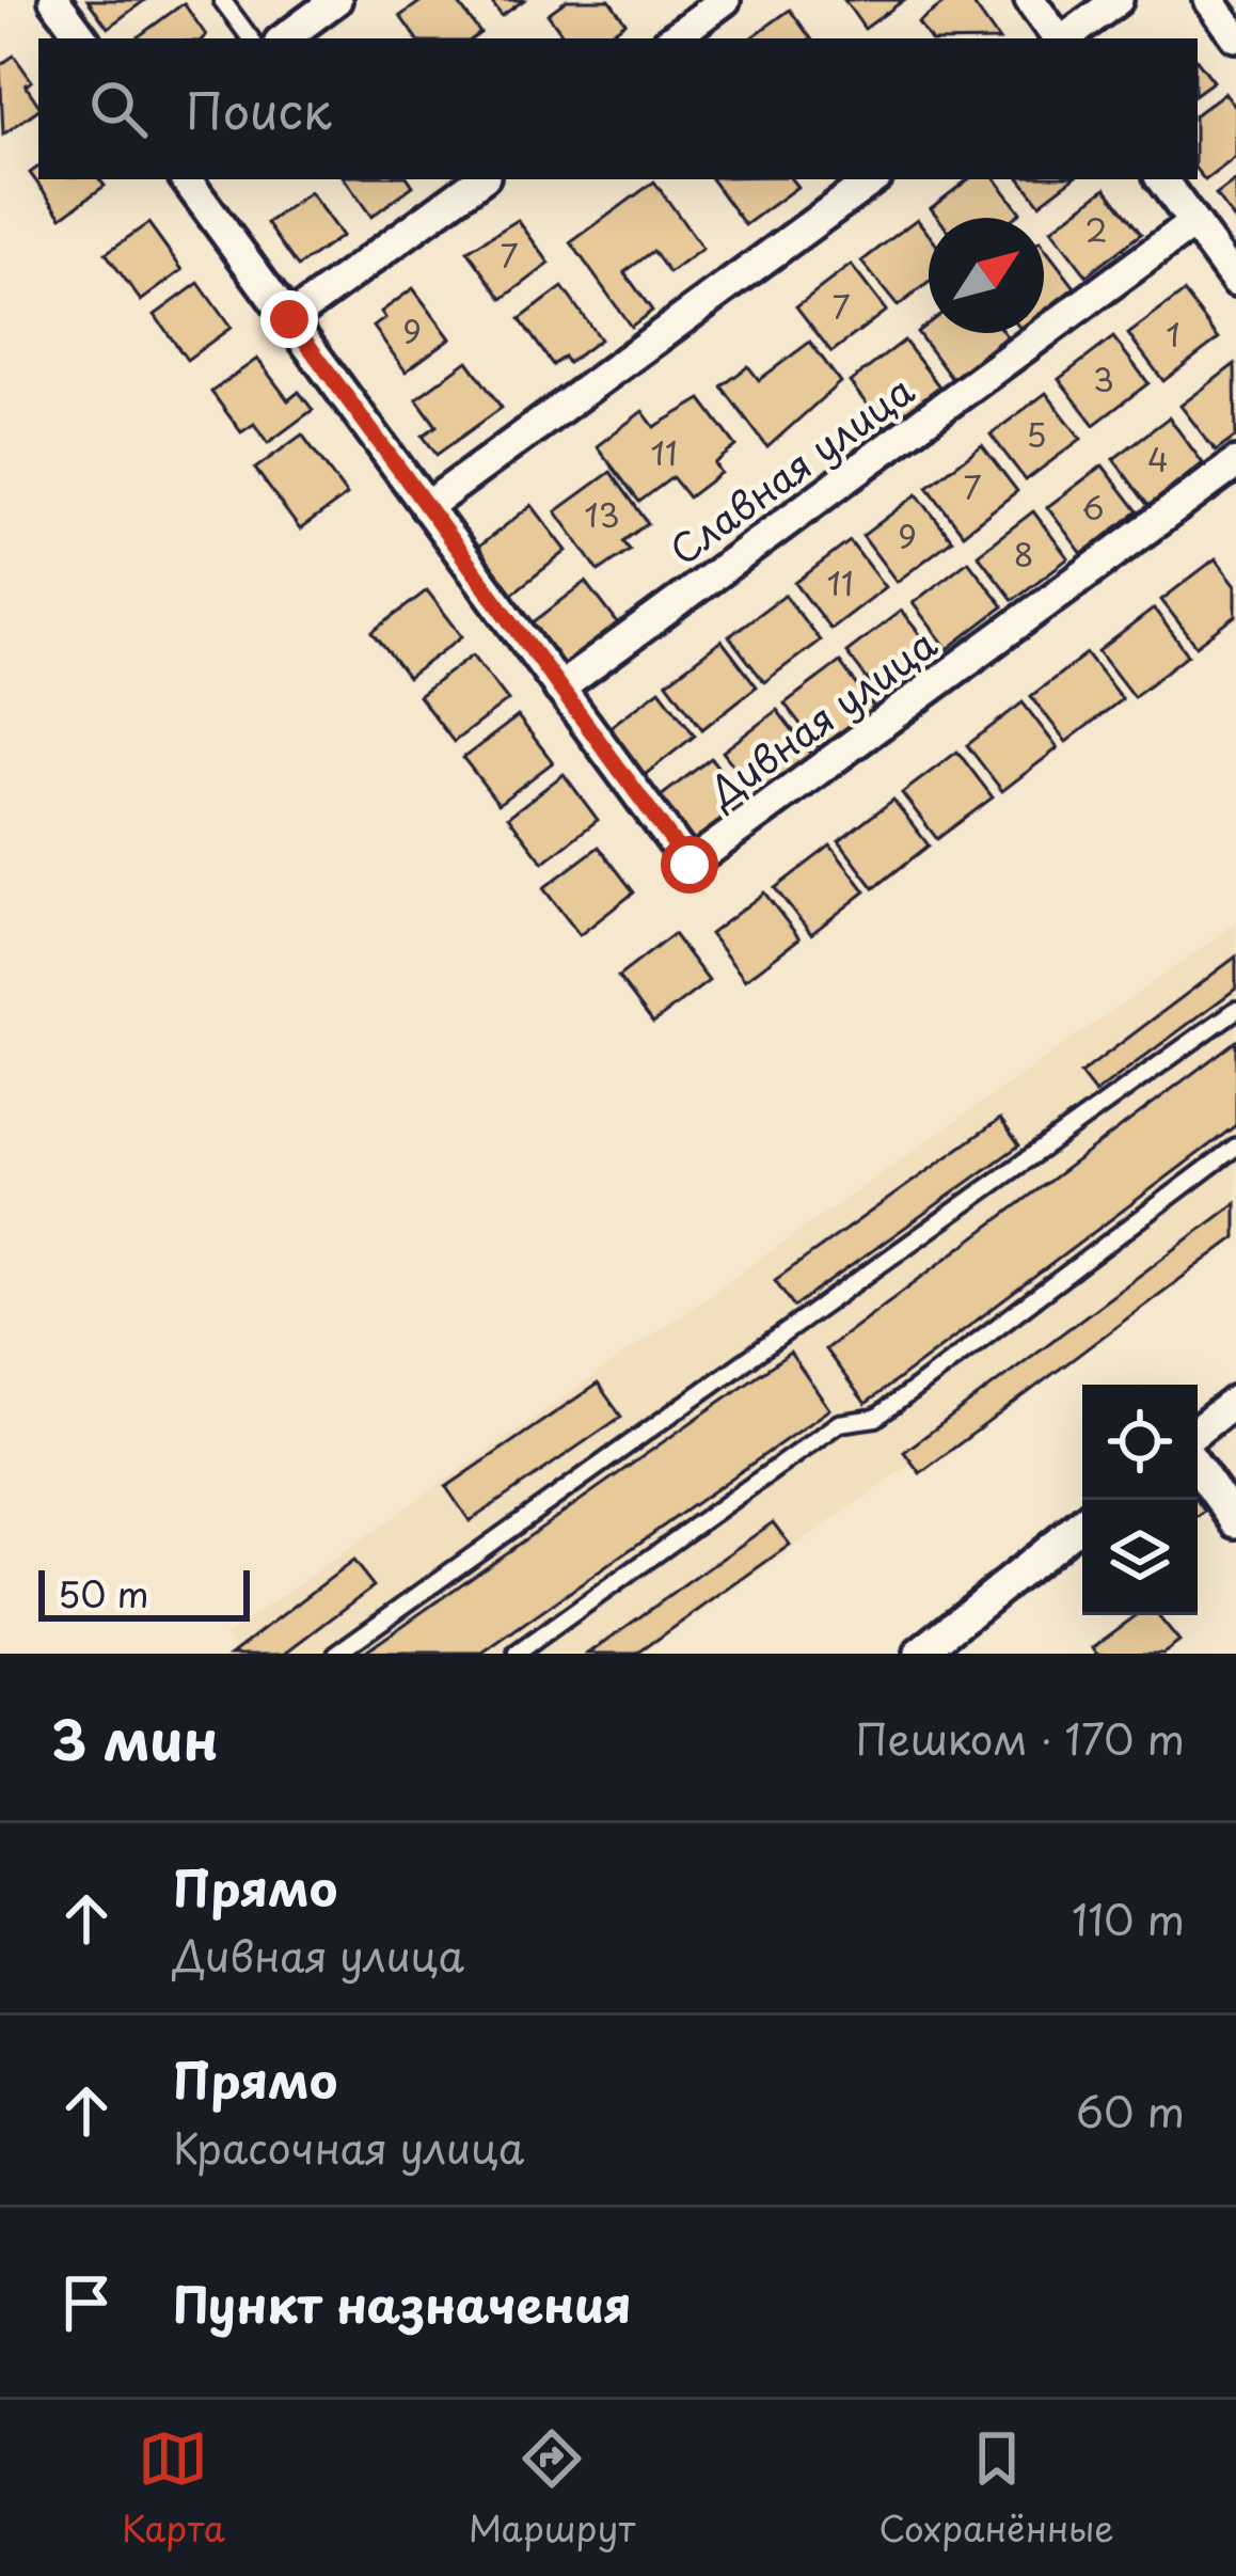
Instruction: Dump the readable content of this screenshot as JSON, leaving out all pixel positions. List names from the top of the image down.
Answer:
{
  "streets": {
    "street": ["Славная улица", "Дивная улица"]
  },
  "crossings": [
    ["Славная улица", "Дивная улица"]
  ],
  "house_numbers": [
    "2",
    "7",
    "7",
    "9",
    "1",
    "3",
    "5",
    "11",
    "4",
    "7",
    "6",
    "13",
    "9",
    "8",
    "11"
  ],
  "scale_bar": "50 m",
  "north": "top right",
  "page": {
    "search": "Поиск",
    "scale": "50 m",
    "heading": ["3 мин", "Пешком · 170 m"],
    "list": [
      ["Прямо", "Дивная улица", "110 m"],
      ["Прямо", "Красочная улица", "60 m"],
      "Пункт назначения"
    ],
    "nav": ["Карта", "Маршрут", "Сохранённые"]
  }
}
